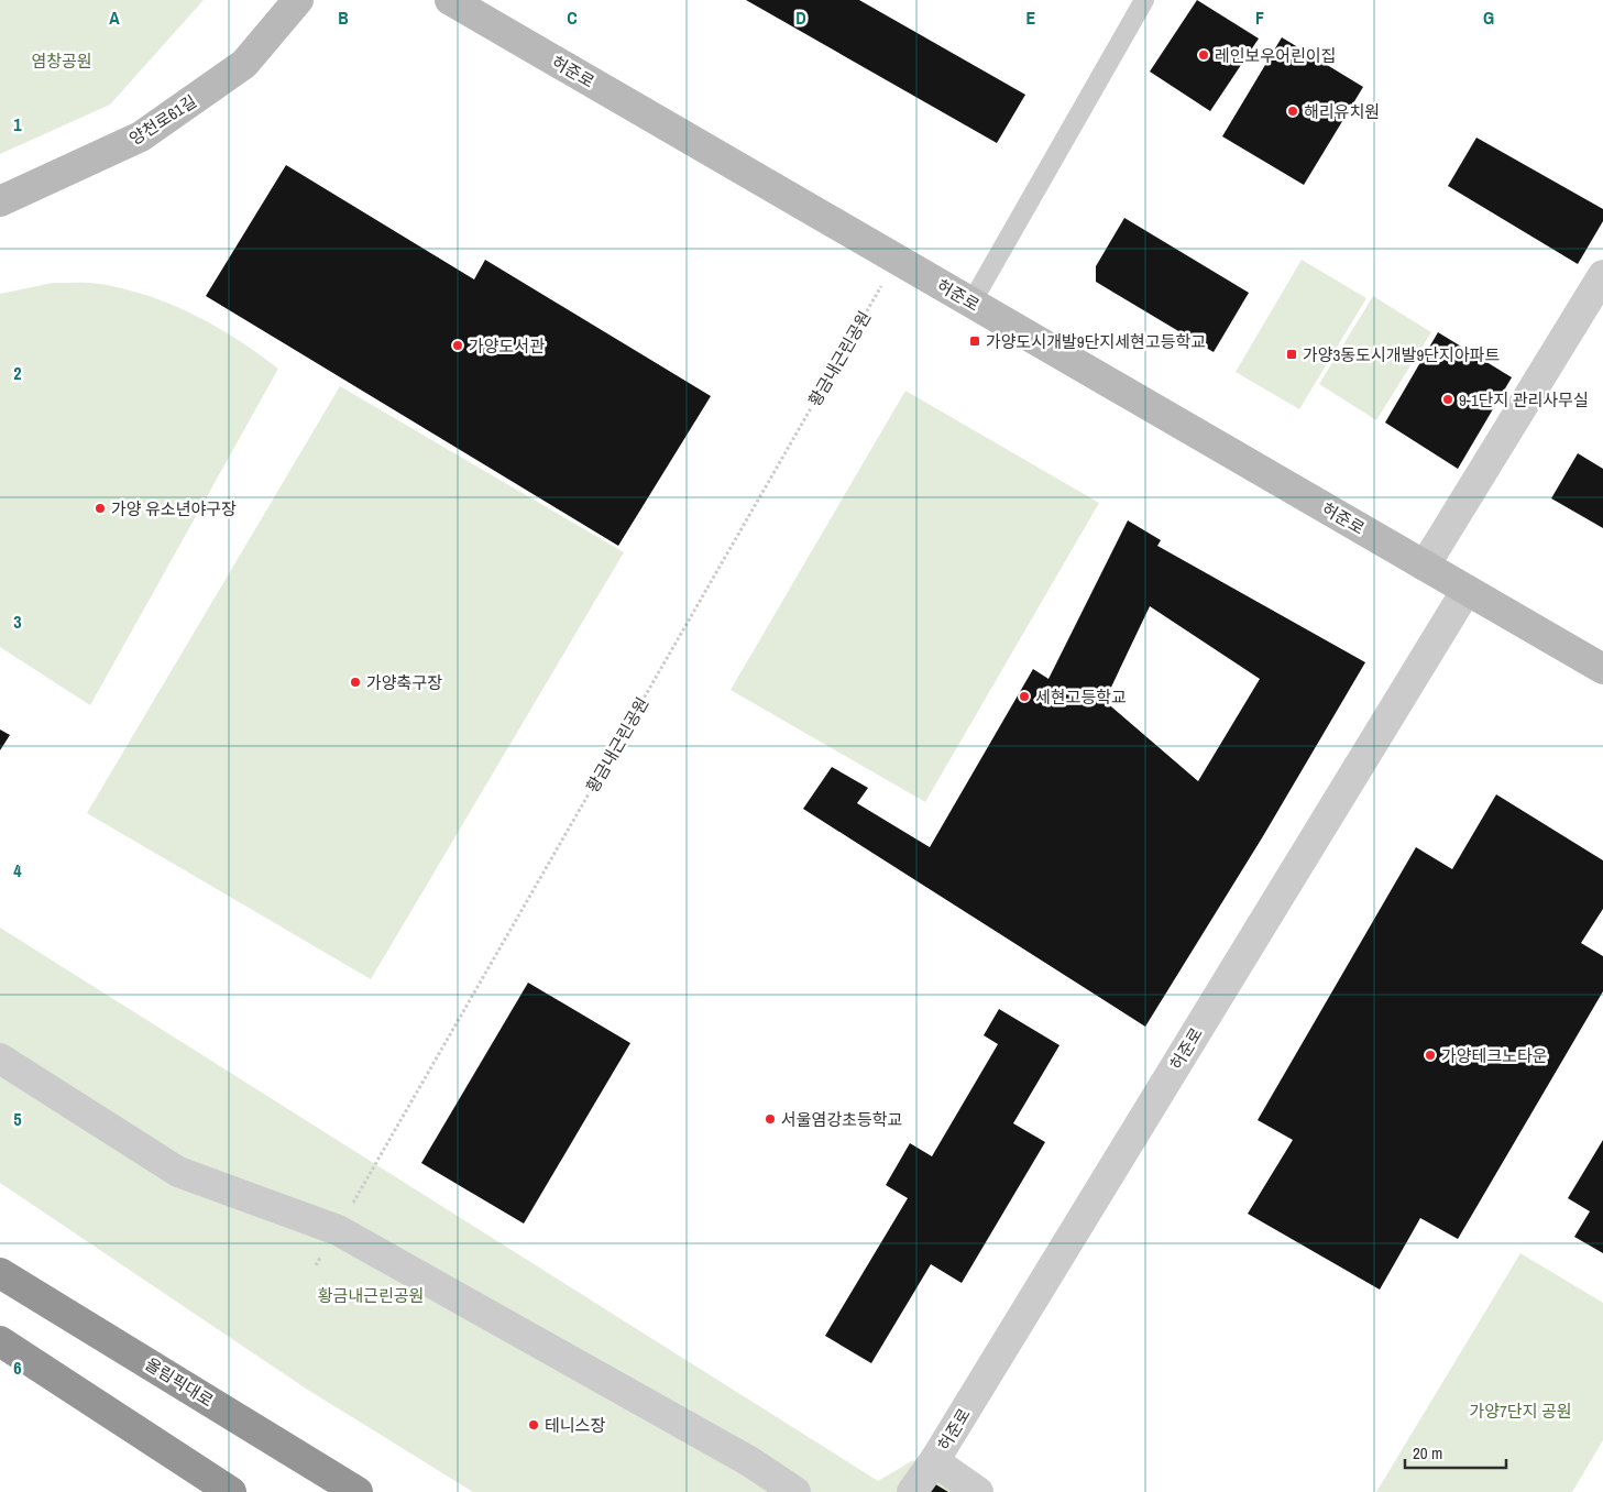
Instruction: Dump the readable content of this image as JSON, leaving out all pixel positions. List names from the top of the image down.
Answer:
{
  "streets": {
    "highway": ["올림픽대로"],
    "street": ["허준로", "양천로61길"],
    "path": ["황금내근린공원"]
  },
  "crossings": [
    ["허준로", "황금내근린공원"]
  ],
  "parks": ["염창공원", "황금내근린공원", "가양7단지 공원"],
  "places": {
    "other": [
      "레인보우어린이집",
      "해리유치원",
      "가양도서관",
      "9-1단지 관리사무실",
      "가양 유소년야구장",
      "가양축구장",
      "세현고등학교",
      "가양테크노타운",
      "서울염강초등학교",
      "테니스장"
    ],
    "transit": ["가양도시개발9단지세현고등학교", "가양3동도시개발9단지아파트"]
  },
  "scale_bar": "20 m",
  "grid": {
    "columns": [
      "A",
      "B",
      "C",
      "D",
      "E",
      "F",
      "G"
    ],
    "rows": [
      "1",
      "2",
      "3",
      "4",
      "5",
      "6"
    ]
  }
}
